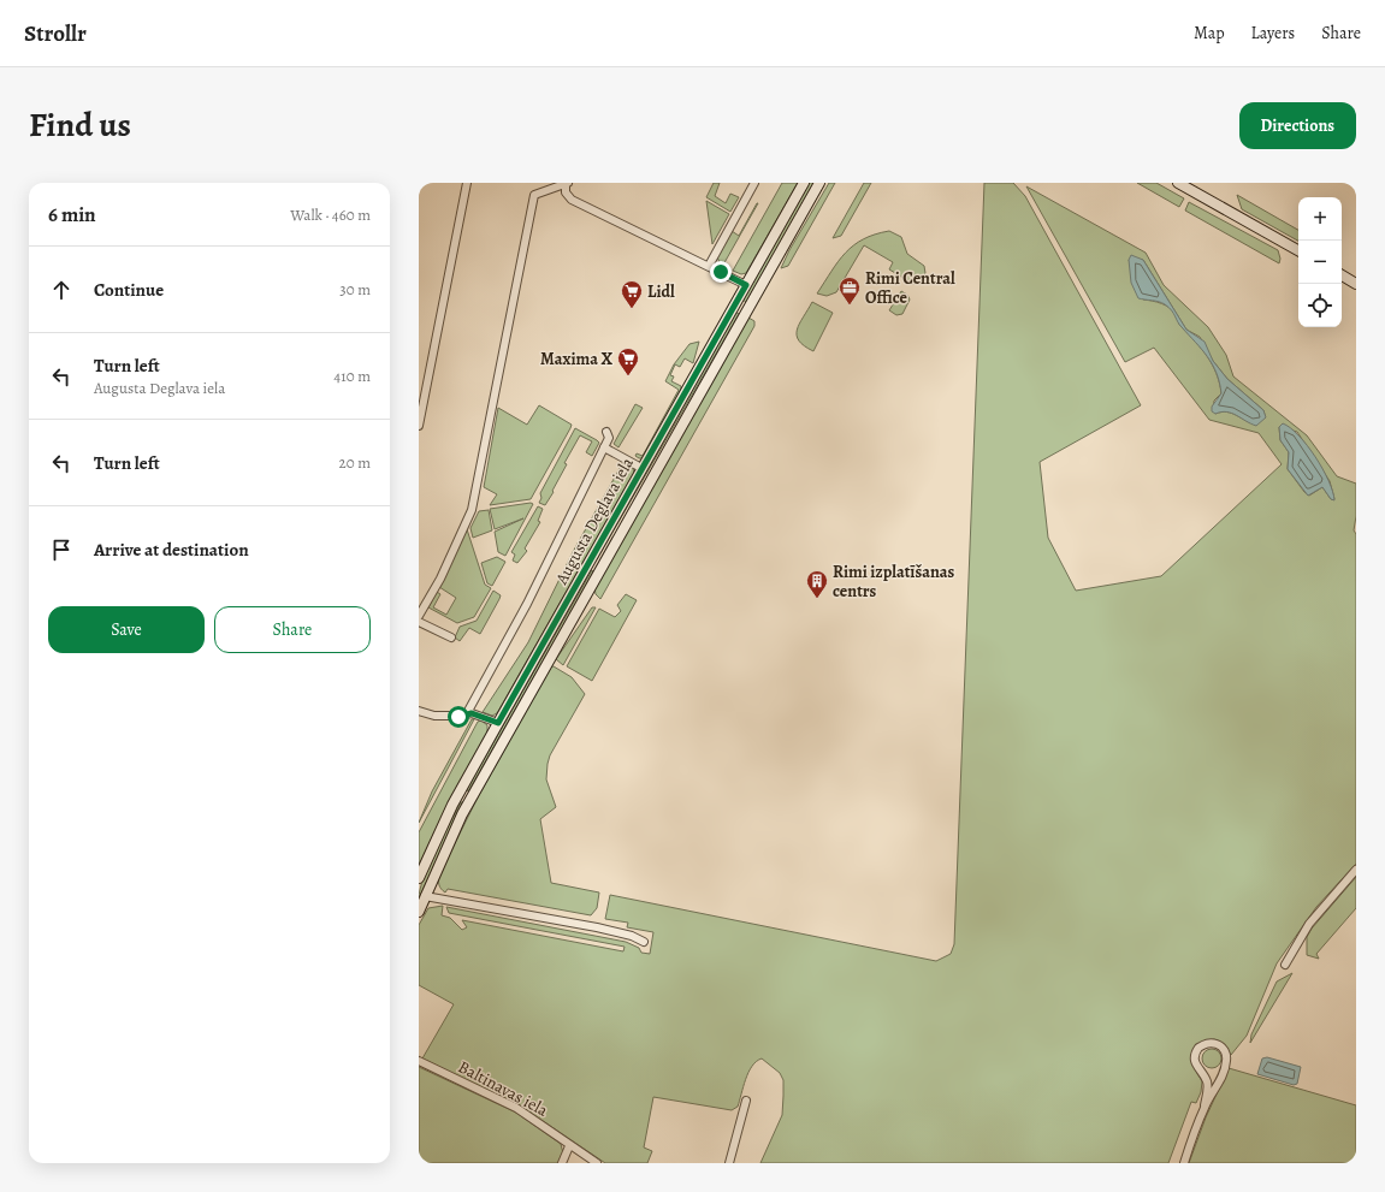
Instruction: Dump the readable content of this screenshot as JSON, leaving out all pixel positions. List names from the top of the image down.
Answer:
{
  "streets": {
    "main road": ["Augusta Deglava iela"],
    "street": ["Baltinavas iela"]
  },
  "places": {
    "office": ["Rimi Central Office"],
    "supermarket": ["Lidl", "Maxima X"],
    "building": ["Rimi izplatīšanas centrs"]
  },
  "page": {
    "header": "Strollr",
    "nav": ["Map", "Layers", "Share"],
    "title": "Find us",
    "buttons": [
      "Directions",
      ["Save", "Share"]
    ],
    "heading": ["6 min", "Walk · 460 m"],
    "map_buttons": ["+", "−"],
    "list": [
      ["Continue", "30 m"],
      ["Turn left", "Augusta Deglava iela", "410 m"],
      ["Turn left", "20 m"],
      "Arrive at destination"
    ]
  }
}
